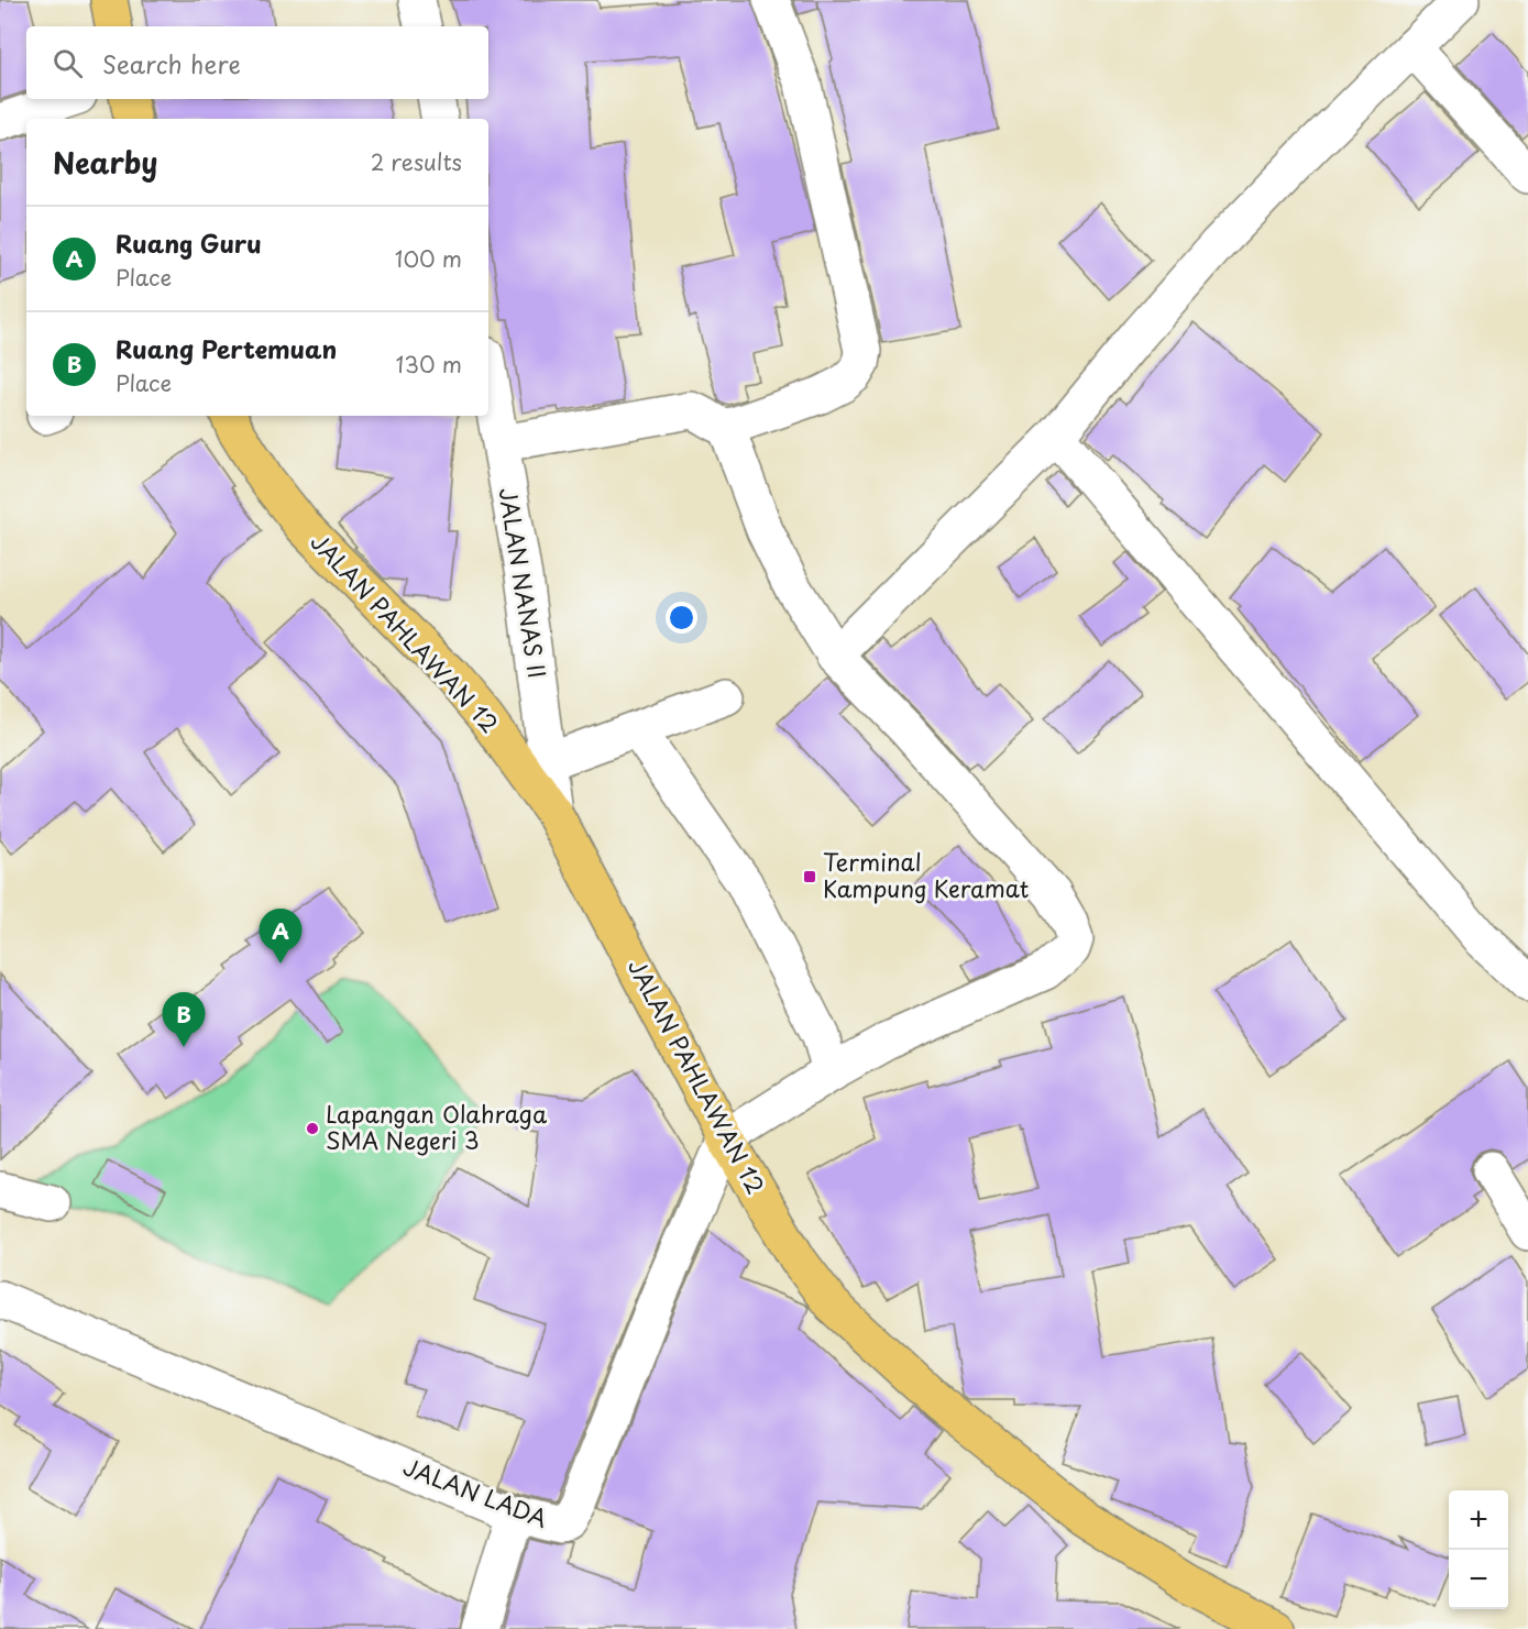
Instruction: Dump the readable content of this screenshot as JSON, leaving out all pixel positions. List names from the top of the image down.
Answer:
{
  "streets": {
    "main road": ["JALAN PAHLAWAN 12"],
    "street": ["JALAN NANAS II", "JALAN LADA"]
  },
  "crossings": [
    ["JALAN NANAS II", "JALAN PAHLAWAN 12"],
    ["JALAN PAHLAWAN 12", "JALAN LADA"]
  ],
  "places": {
    "transit": ["Terminal Kampung Keramat"],
    "other": ["Lapangan Olahraga SMA Negeri 3"]
  },
  "page": {
    "search": "Search here",
    "heading": ["Nearby", "2 results"],
    "list": [
      {
        "mark": "A",
        "name": "Ruang Guru",
        "note": "Place",
        "value": "100 m"
      },
      {
        "mark": "B",
        "name": "Ruang Pertemuan",
        "note": "Place",
        "value": "130 m"
      }
    ],
    "pins": ["A", "B"],
    "map_buttons": ["+", "−"]
  }
}
